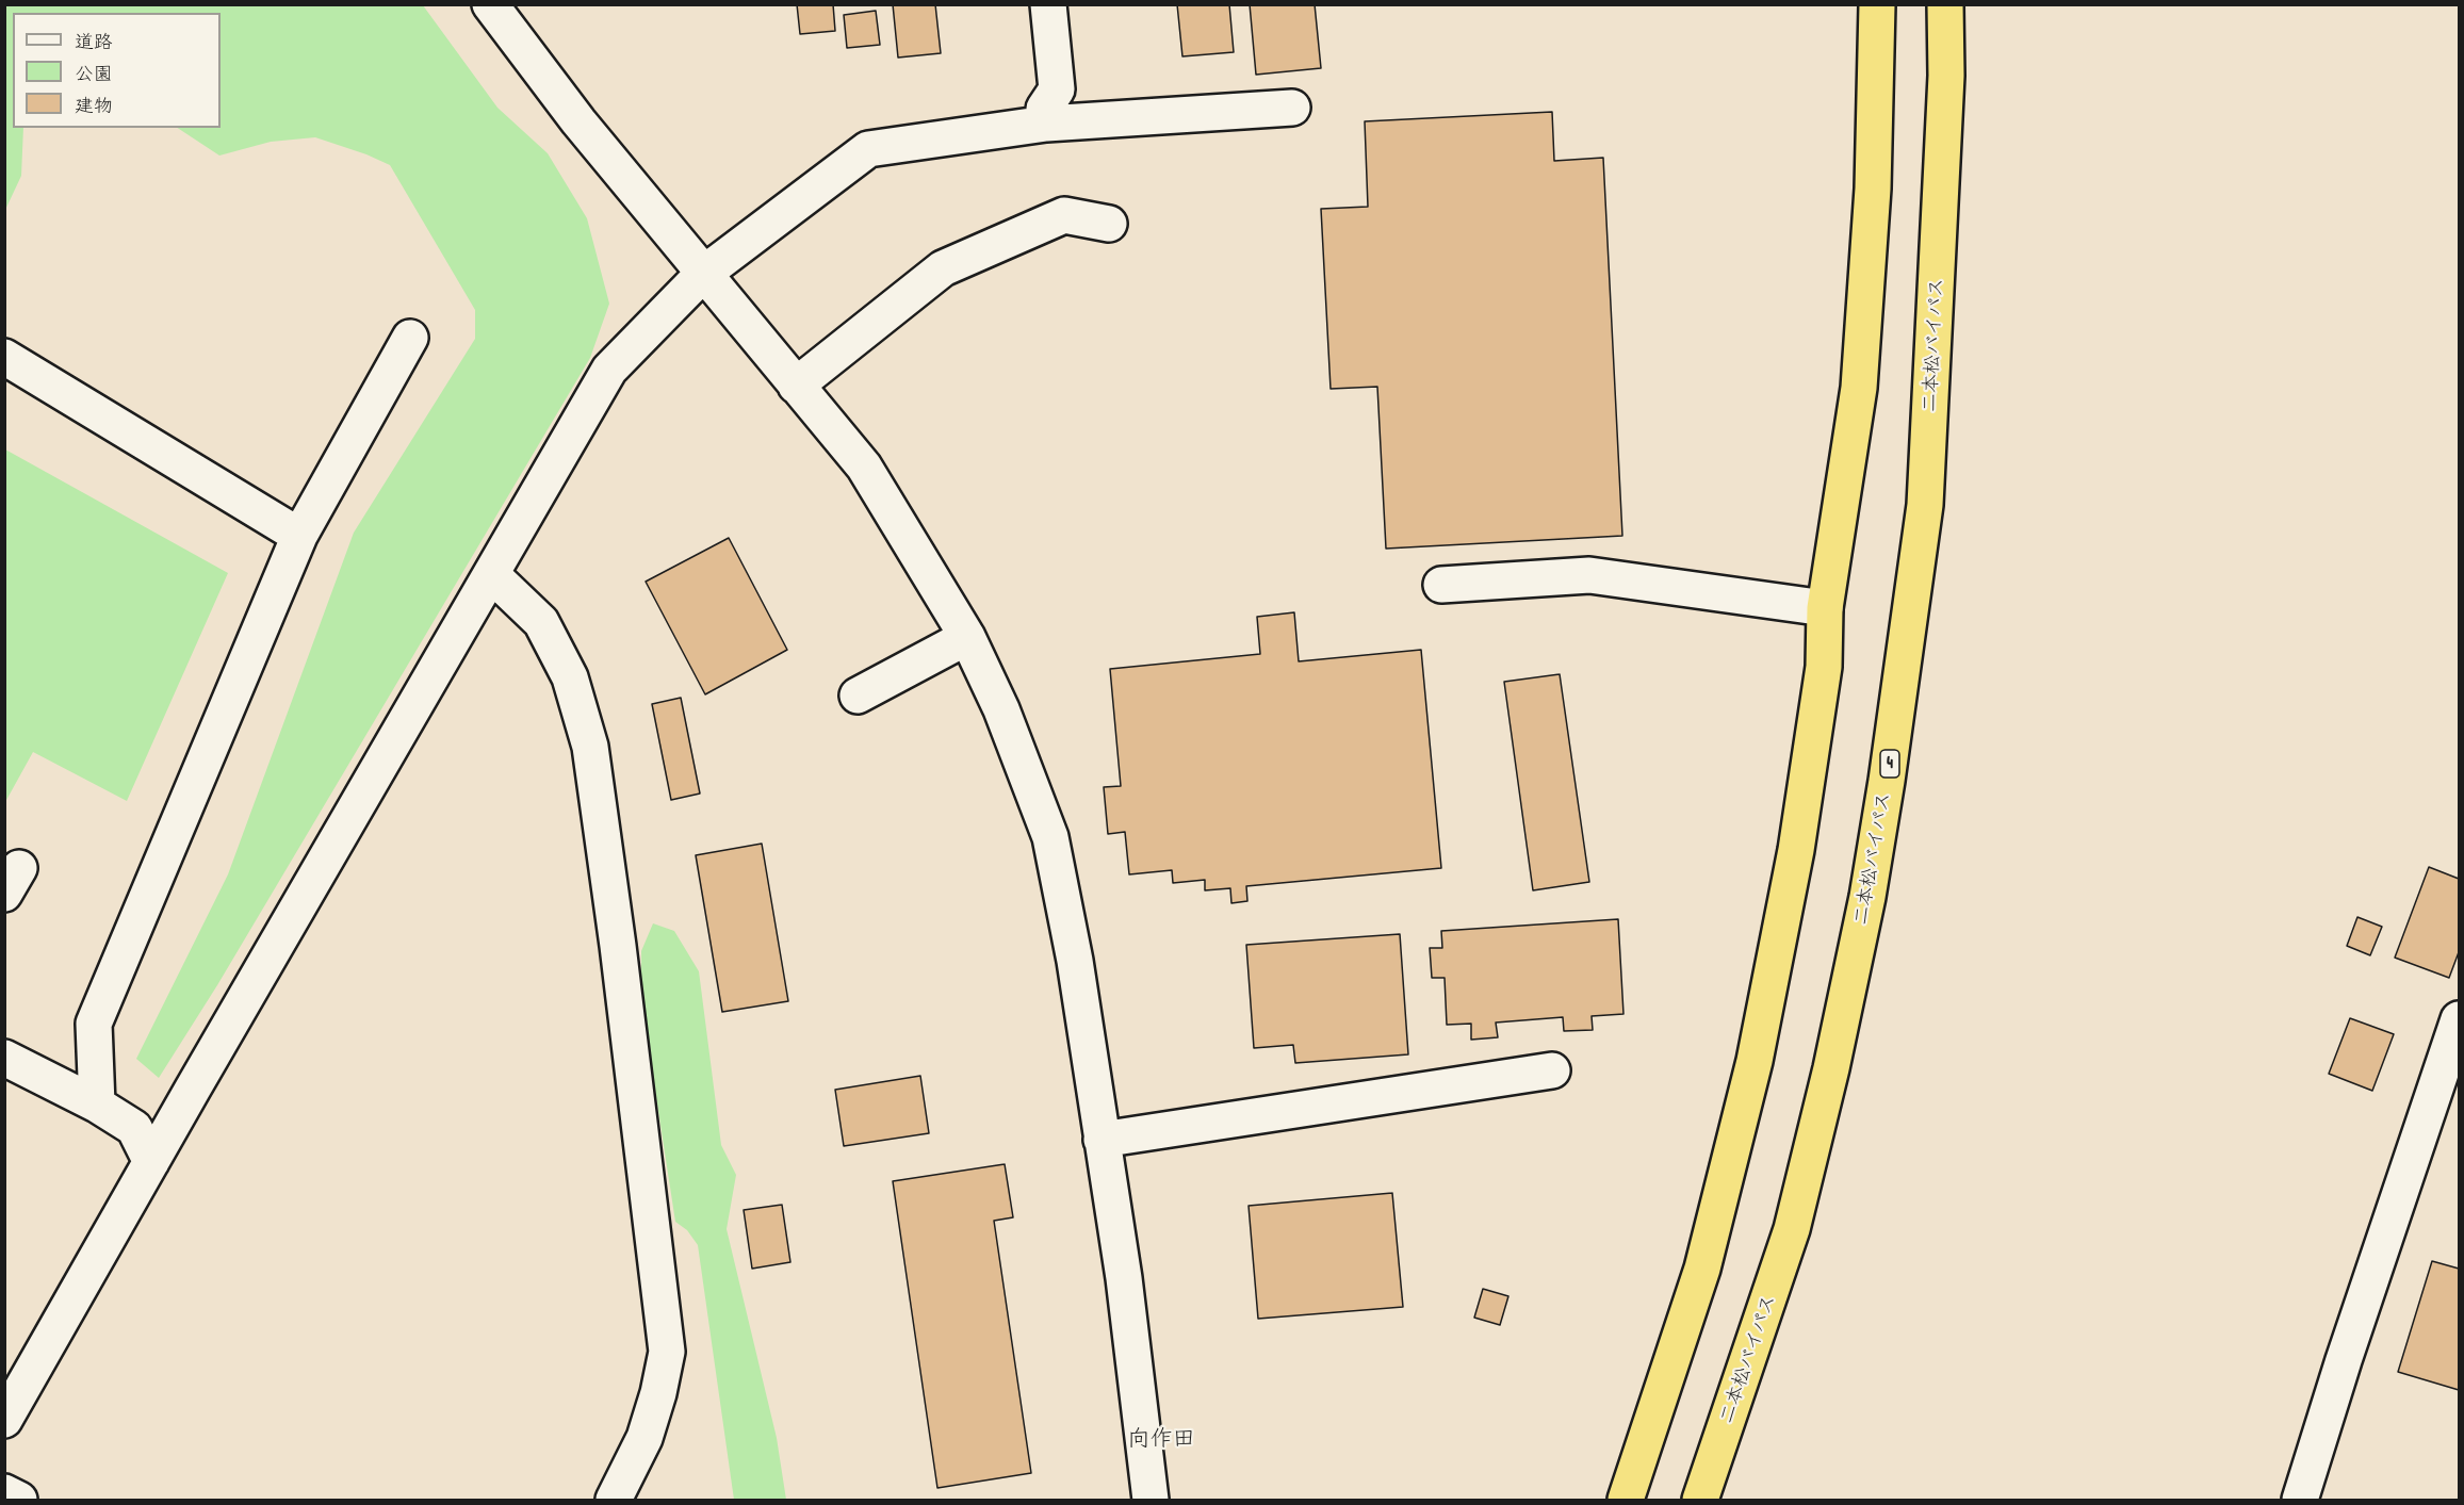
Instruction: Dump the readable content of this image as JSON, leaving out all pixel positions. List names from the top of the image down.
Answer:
{
  "streets": {
    "highway": ["二本松バイパス", "4"]
  },
  "districts": ["向作田"],
  "legend": ["道路", "公園", "建物"]
}
